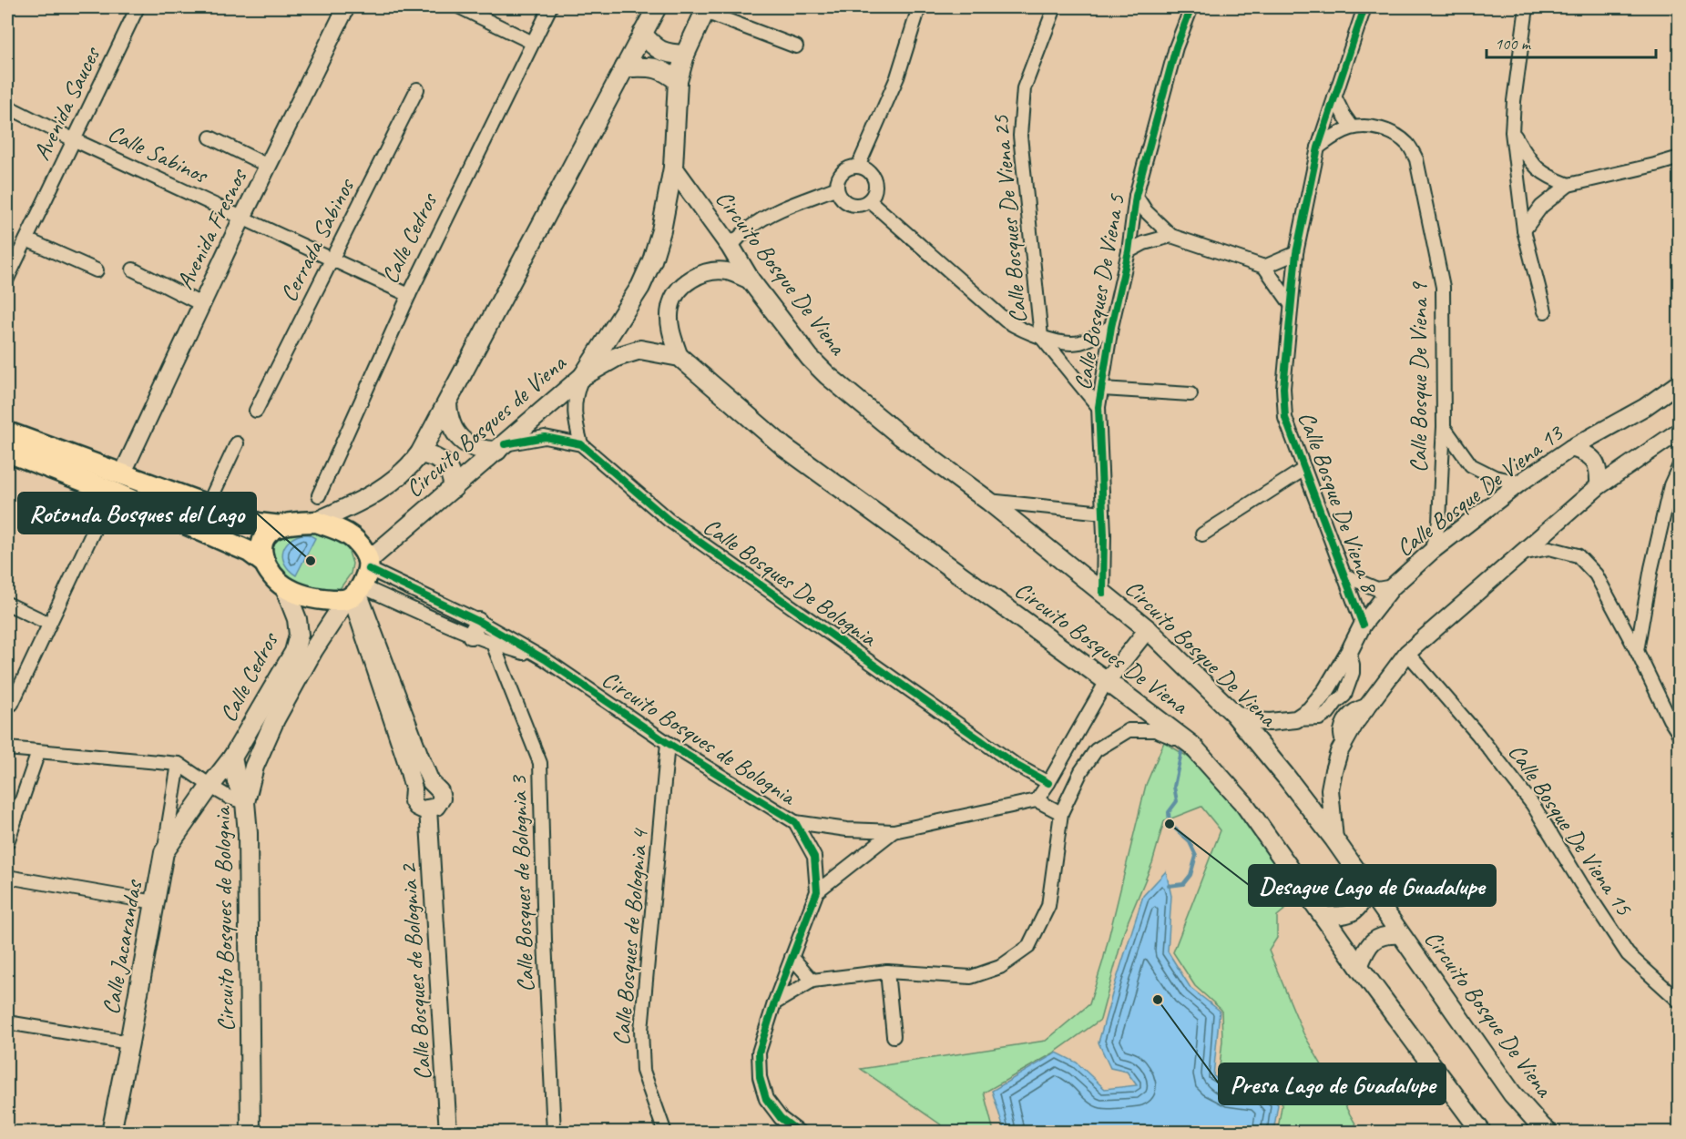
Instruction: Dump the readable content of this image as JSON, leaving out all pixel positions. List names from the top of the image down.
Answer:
{
  "streets": {
    "main road": [
      "Calle Cedros",
      "Circuito Bosque De Viena",
      "Circuito Bosques de Viena",
      "Circuito Bosques De Viena",
      "Circuito Bosques de Bolognia",
      "Calle Jacarandas"
    ],
    "street": [
      "Avenida Sauces",
      "Calle Sabinos",
      "Calle Bosques De Viena 25",
      "Avenida Fresnos",
      "Cerrada Sabinos",
      "Calle Bosques De Viena 5",
      "Calle Bosque De Viena 9",
      "Calle Bosque De Viena 13",
      "Calle Bosque De Viena 8",
      "Calle Bosques De Bolognia",
      "Calle Bosque De Viena 15",
      "Calle Bosques de Bolognia 3",
      "Calle Bosques de Bolognia 4",
      "Calle Bosques de Bolognia 2"
    ]
  },
  "crossings": [
    ["Avenida Sauces", "Calle Sabinos"],
    ["Calle Sabinos", "Avenida Fresnos"],
    ["Calle Sabinos", "Calle Cedros"],
    ["Calle Sabinos", "Cerrada Sabinos"],
    ["Calle Cedros", "Circuito Bosques de Viena"],
    ["Calle Cedros", "Circuito Bosques de Bolognia"],
    ["Calle Cedros", "Calle Jacarandas"],
    ["Circuito Bosque De Viena", "Calle Bosques De Viena 5"],
    ["Circuito Bosque De Viena", "Circuito Bosques de Viena"],
    ["Calle Bosque De Viena 9", "Calle Bosque De Viena 13"],
    ["Calle Bosque De Viena 9", "Calle Bosque De Viena 8"],
    ["Circuito Bosques de Viena", "Calle Bosques De Bolognia"],
    ["Circuito Bosques de Viena", "Circuito Bosques De Viena"],
    ["Circuito Bosques de Viena", "Circuito Bosques de Bolognia"],
    ["Calle Bosque De Viena 13", "Calle Bosque De Viena 8"],
    ["Circuito Bosques de Bolognia", "Calle Bosques de Bolognia 3"],
    ["Circuito Bosques de Bolognia", "Calle Bosques de Bolognia 4"]
  ],
  "places": ["Rotonda Bosques del Lago", "Desague Lago de Guadalupe", "Presa Lago de Guadalupe"],
  "scale_bar": "100 m"
}
